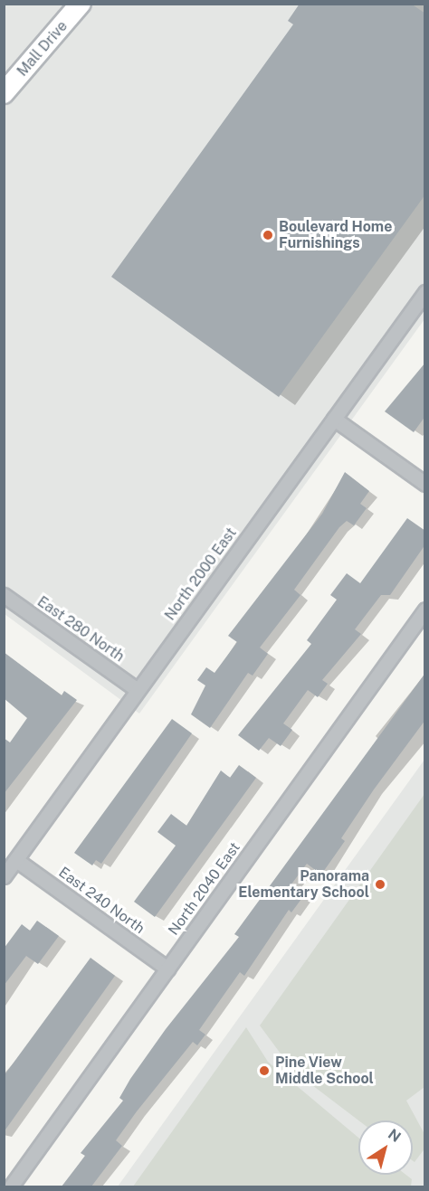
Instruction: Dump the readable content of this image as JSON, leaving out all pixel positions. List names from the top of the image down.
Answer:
{
  "streets": {
    "main road": ["Mall Drive"],
    "street": [
      "North 2000 East",
      "East 280 North",
      "North 2040 East",
      "East 240 North"
    ]
  },
  "crossings": [
    ["North 2000 East", "East 280 North"],
    ["North 2000 East", "East 240 North"],
    ["North 2040 East", "East 240 North"]
  ],
  "places": ["Boulevard Home Furnishings", "Panorama Elementary School", "Pine View Middle School"],
  "north": "top right"
}
